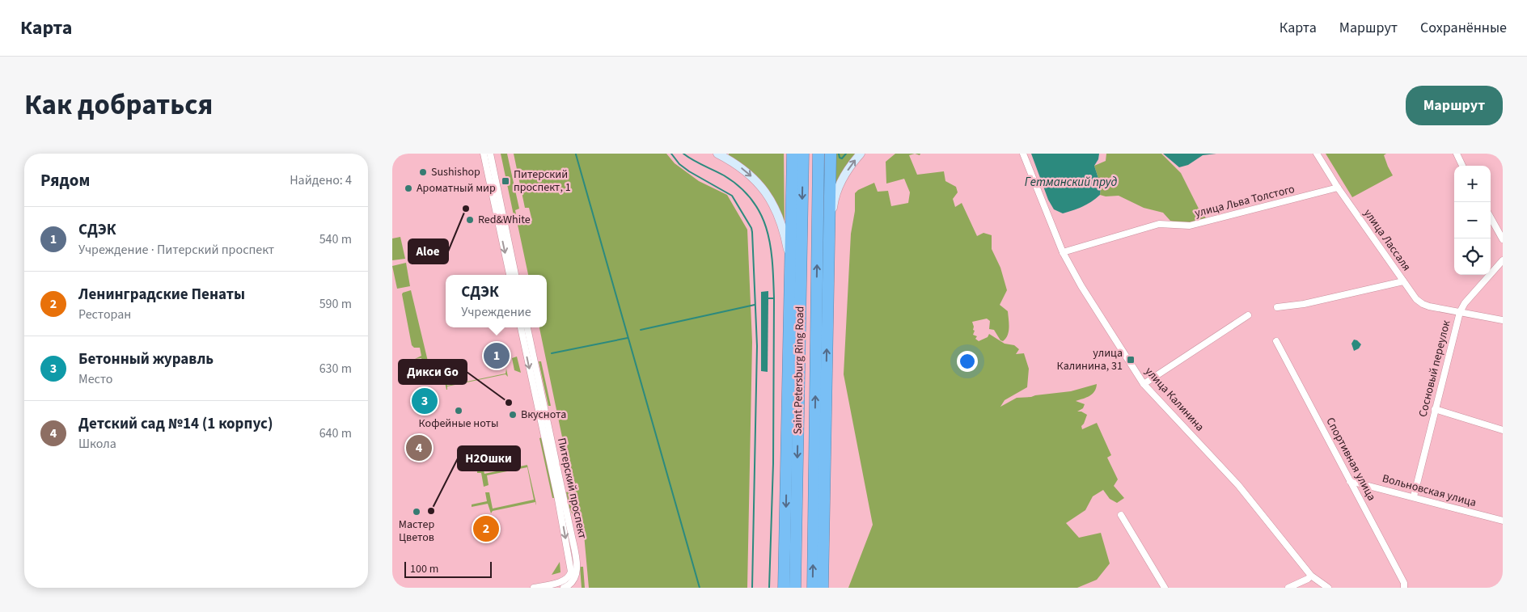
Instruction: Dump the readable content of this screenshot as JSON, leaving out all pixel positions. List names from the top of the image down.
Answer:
{
  "streets": {
    "highway": ["Saint Petersburg Ring Road"],
    "street": [
      "улица Льва Толстого",
      "улица Лассаля",
      "Сосновый переулок",
      "улица Калинина",
      "Спортивная улица",
      "Питерский проспект",
      "Вольновская улица"
    ]
  },
  "crossings": [
    ["улица Льва Толстого", "улица Лассаля"],
    ["улица Льва Толстого", "улица Калинина"],
    ["улица Лассаля", "Сосновый переулок"],
    ["Сосновый переулок", "Вольновская улица"],
    ["Спортивная улица", "Вольновская улица"]
  ],
  "water": ["Гетманский пруд"],
  "places": {
    "other": [
      "Sushishop",
      "Ароматный мир",
      "Aloe",
      "Red&White",
      "Дикси Go",
      "Кофейные ноты",
      "Вкуснота",
      "H2Oшки",
      "Мастер Цветов"
    ],
    "transit": ["Питерский проспект, 1", "улица Калинина, 31"]
  },
  "scale_bar": "100 m",
  "page": {
    "header": "Карта",
    "nav": ["Карта", "Маршрут", "Сохранённые"],
    "title": "Как добраться",
    "buttons": "Маршрут",
    "heading": ["Рядом", "Найдено: 4"],
    "map_buttons": ["+", "−"],
    "list": [
      {
        "mark": "1",
        "name": "СДЭК",
        "note": "Учреждение · Питерский проспект",
        "value": "540 m"
      },
      {
        "mark": "2",
        "name": "Ленинградские Пенаты",
        "note": "Ресторан",
        "value": "590 m"
      },
      {
        "mark": "3",
        "name": "Бетонный журавль",
        "note": "Место",
        "value": "630 m"
      },
      {
        "mark": "4",
        "name": "Детский сад №14 (1 корпус)",
        "note": "Школа",
        "value": "640 m"
      }
    ],
    "popup": ["СДЭК", "Учреждение"],
    "pins": [
      "1",
      "3",
      "4",
      "2"
    ],
    "scale": "100 m"
  }
}
